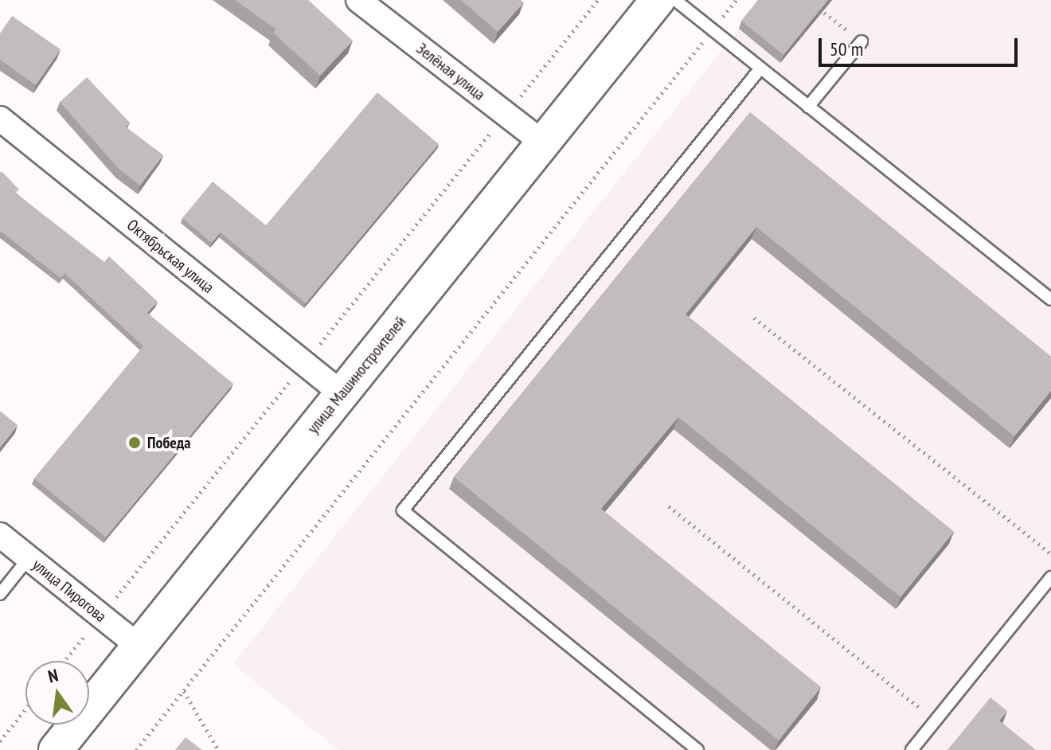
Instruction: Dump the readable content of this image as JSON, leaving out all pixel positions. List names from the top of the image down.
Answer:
{
  "streets": {
    "main road": ["улица Машиностроителей"],
    "street": ["Зелёная улица", "Октябрьская улица", "улица Пирогова"]
  },
  "crossings": [
    ["Зелёная улица", "улица Машиностроителей"],
    ["Октябрьская улица", "улица Машиностроителей"],
    ["улица Машиностроителей", "улица Пирогова"]
  ],
  "places": ["Победа"],
  "scale_bar": "50 m",
  "north": "top"
}
